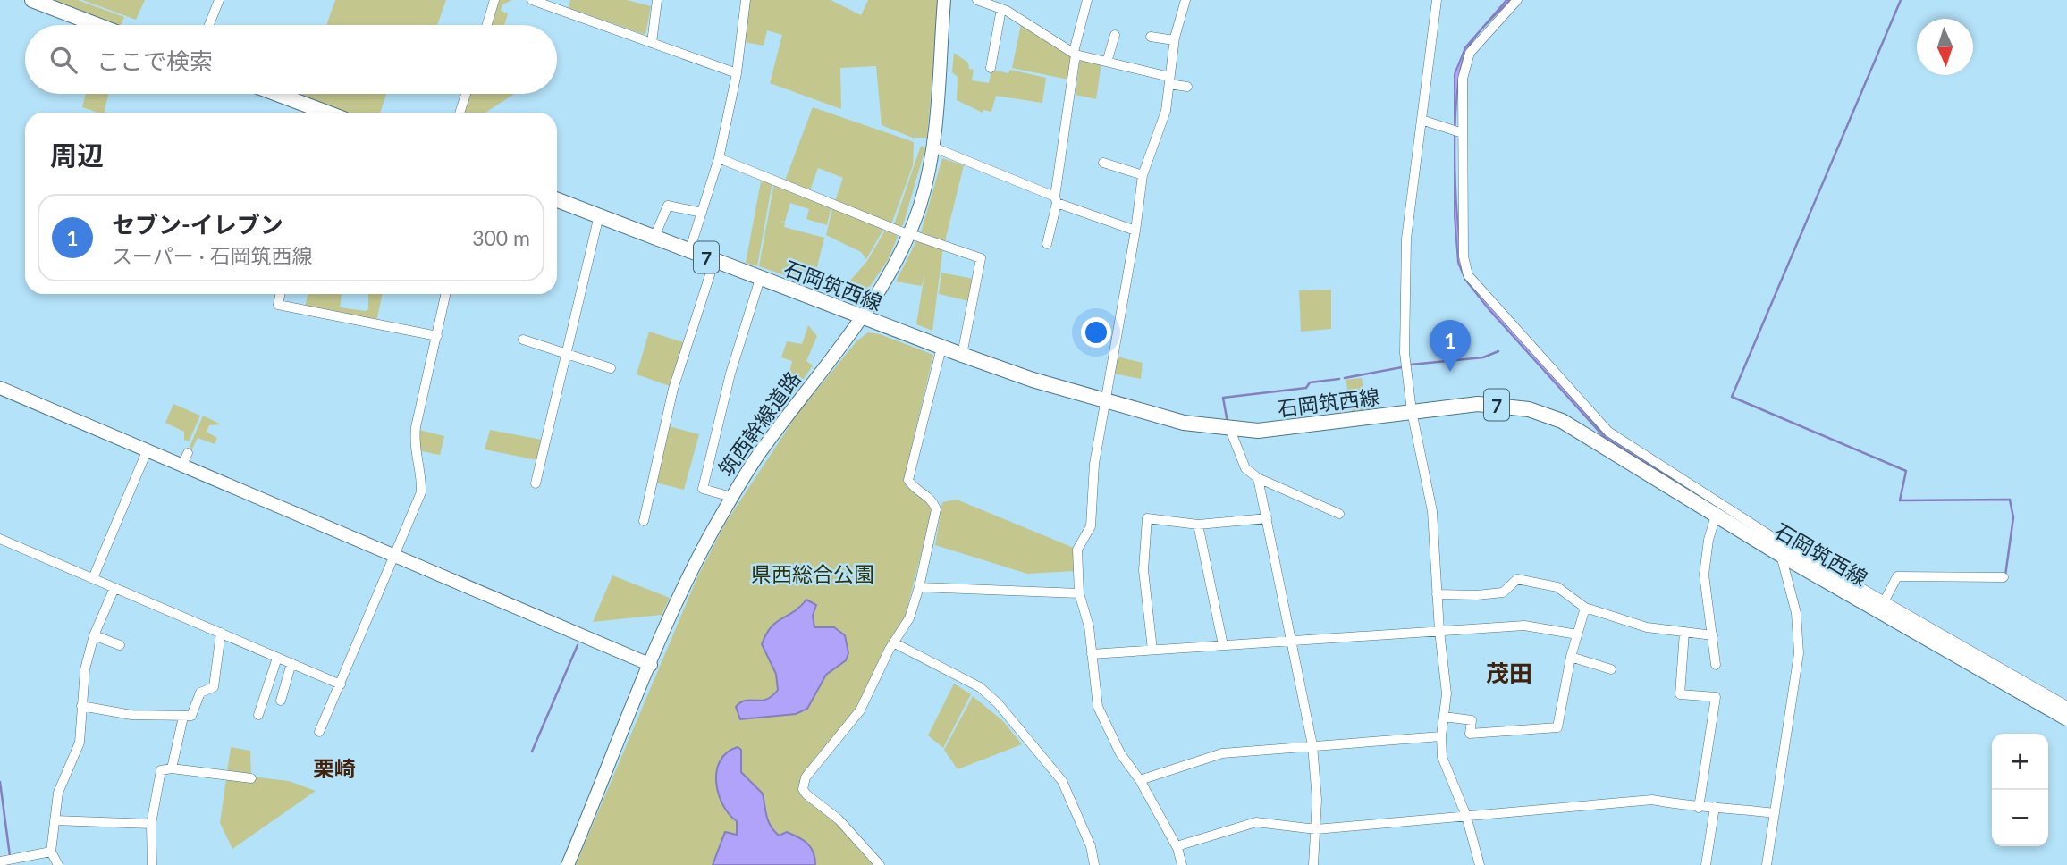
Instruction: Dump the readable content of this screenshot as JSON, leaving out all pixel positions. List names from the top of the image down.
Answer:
{
  "streets": {
    "main road": ["7", "石岡筑西線"],
    "street": ["筑西幹線道路"]
  },
  "crossings": [
    ["石岡筑西線", "筑西幹線道路"]
  ],
  "districts": ["茂田", "栗崎"],
  "parks": ["県西総合公園"],
  "north": "bottom",
  "page": {
    "search": "ここで検索",
    "heading": "周辺",
    "list": [
      {
        "mark": "1",
        "name": "セブン-イレブン",
        "note": "スーパー · 石岡筑西線",
        "value": "300 m"
      }
    ],
    "pins": "1",
    "map_buttons": ["+", "−"]
  }
}
